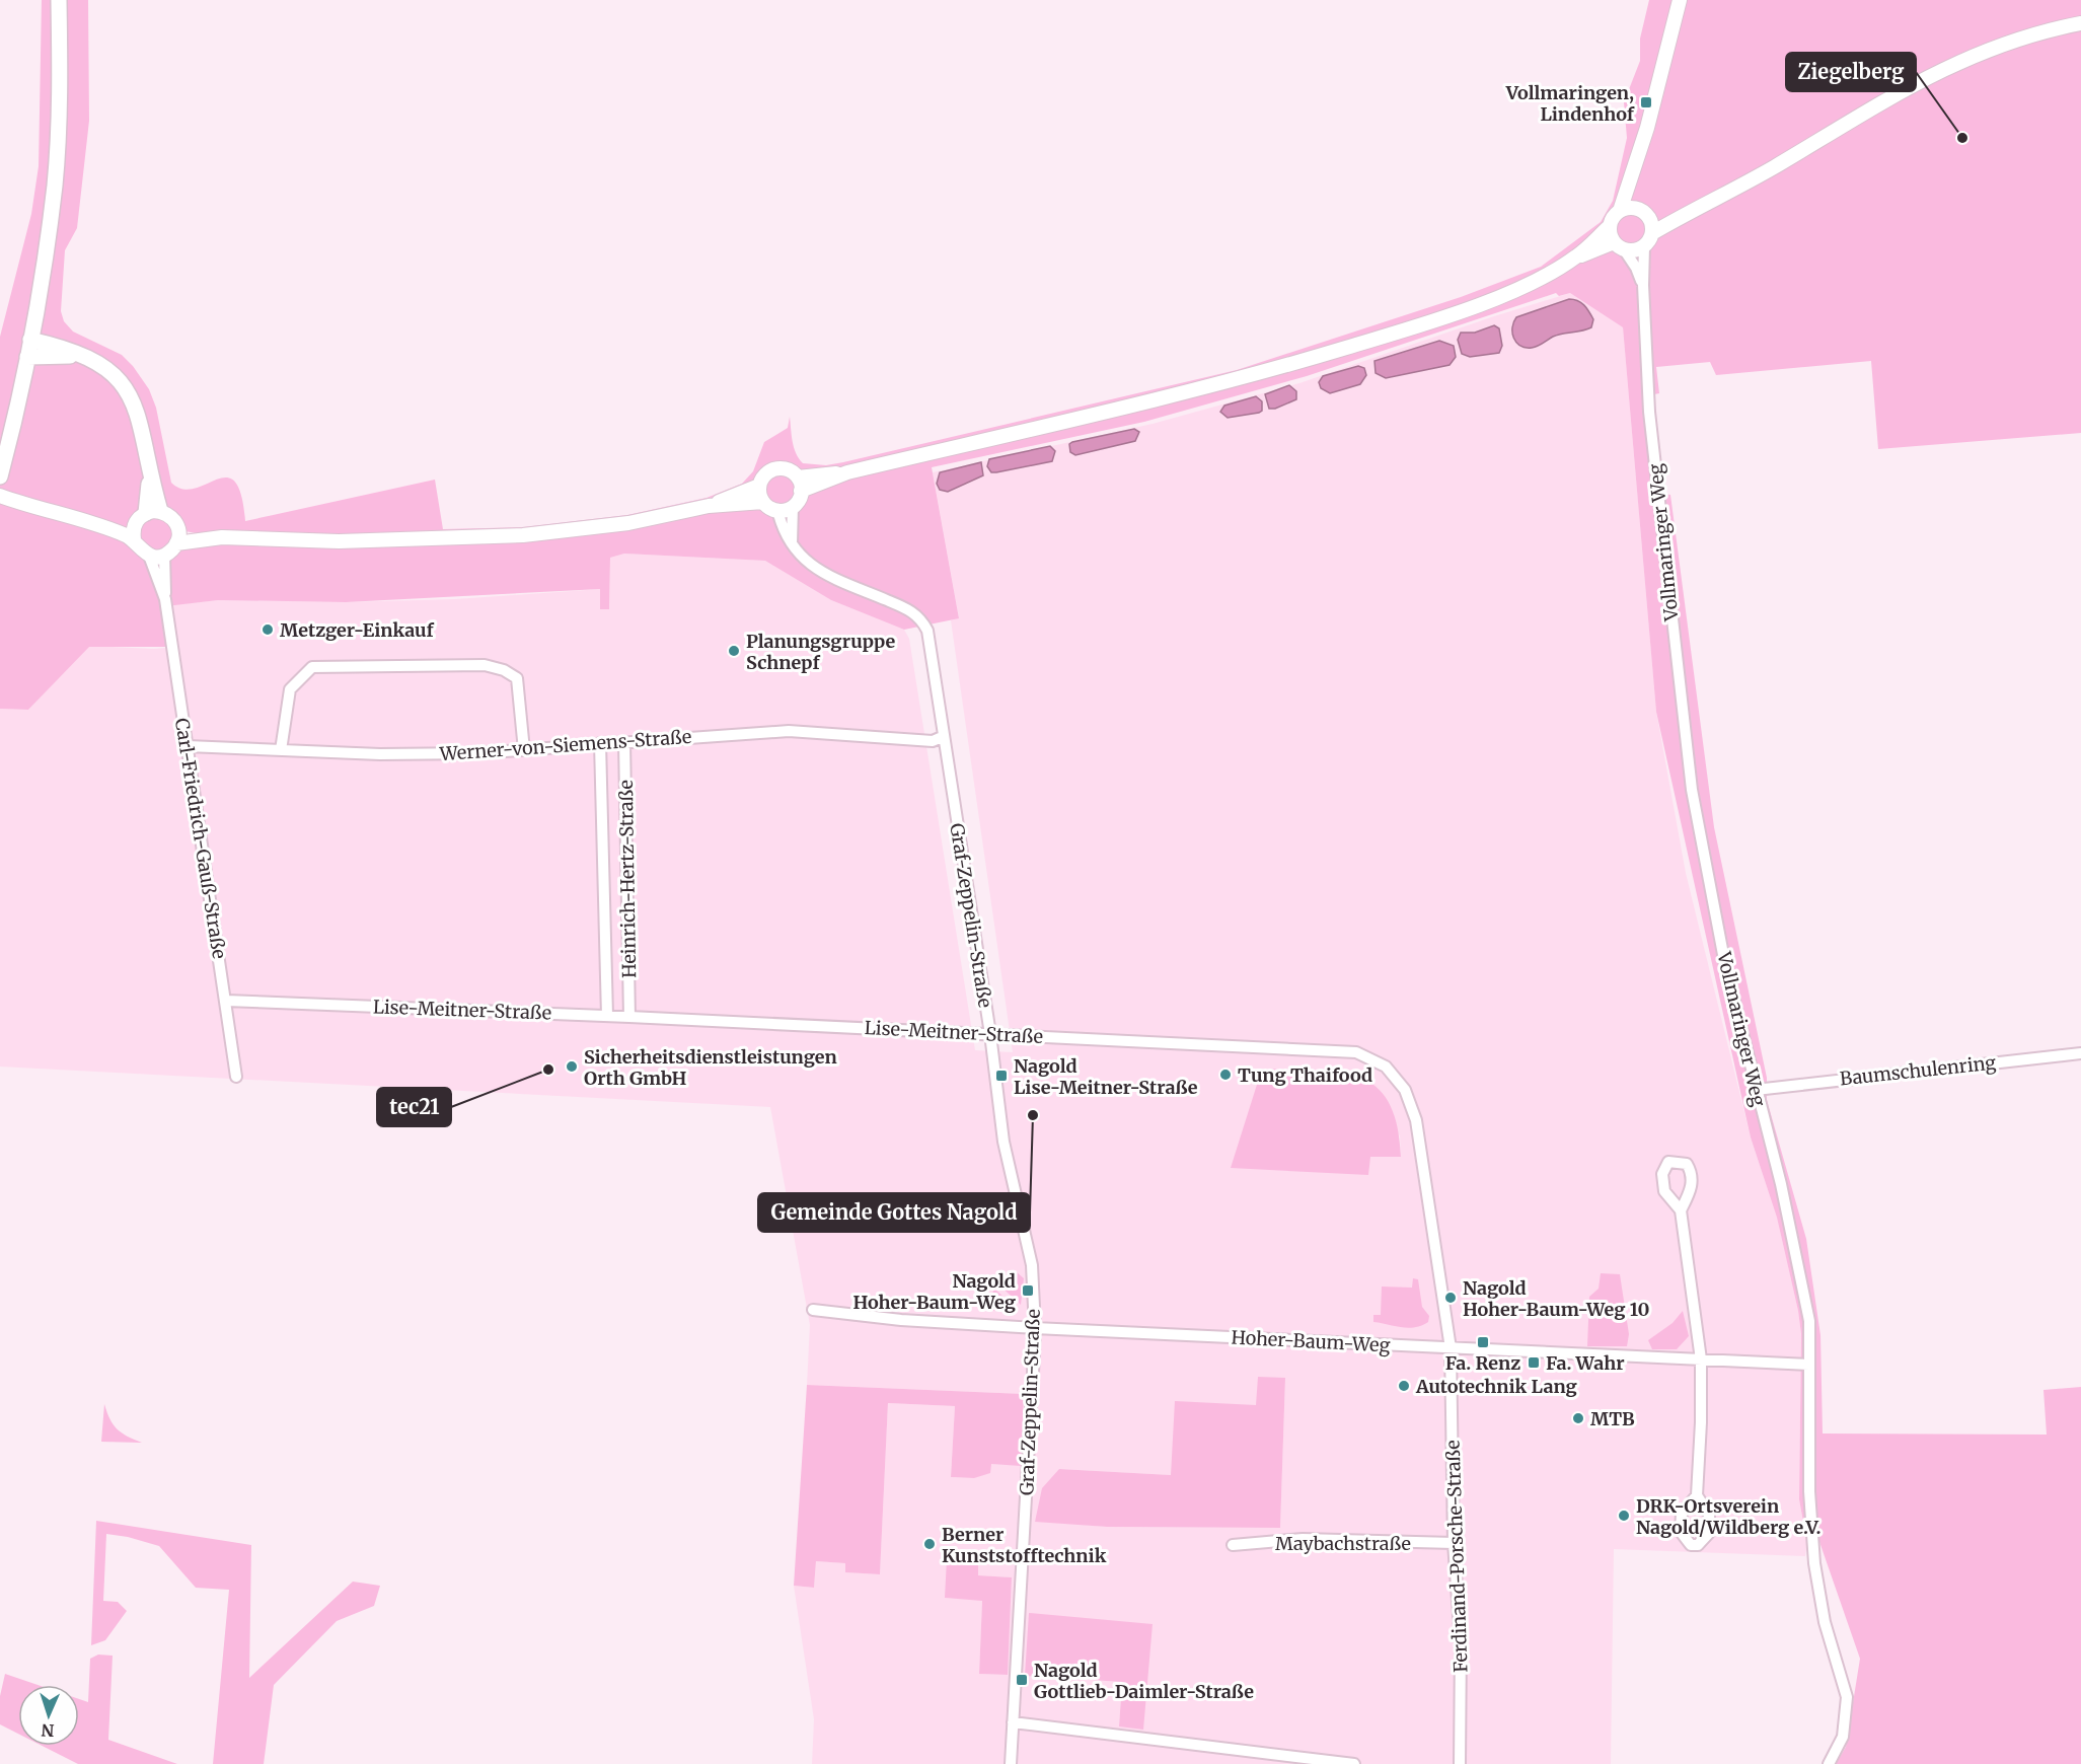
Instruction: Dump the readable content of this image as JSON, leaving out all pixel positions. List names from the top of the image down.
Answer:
{
  "streets": {
    "street": [
      "Vollmaringer Weg",
      "Werner-von-Siemens-Straße",
      "Carl-Friedrich-Gauß-Straße",
      "Heinrich-Hertz-Straße",
      "Graf-Zeppelin-Straße",
      "Lise-Meitner-Straße",
      "Baumschulenring",
      "Hoher-Baum-Weg",
      "Maybachstraße",
      "Ferdinand-Porsche-Straße"
    ]
  },
  "crossings": [
    ["Vollmaringer Weg", "Baumschulenring"],
    ["Vollmaringer Weg", "Hoher-Baum-Weg"],
    ["Werner-von-Siemens-Straße", "Carl-Friedrich-Gauß-Straße"],
    ["Werner-von-Siemens-Straße", "Heinrich-Hertz-Straße"],
    ["Werner-von-Siemens-Straße", "Graf-Zeppelin-Straße"],
    ["Carl-Friedrich-Gauß-Straße", "Lise-Meitner-Straße"],
    ["Heinrich-Hertz-Straße", "Lise-Meitner-Straße"],
    ["Graf-Zeppelin-Straße", "Lise-Meitner-Straße"],
    ["Graf-Zeppelin-Straße", "Hoher-Baum-Weg"],
    ["Lise-Meitner-Straße", "Hoher-Baum-Weg"],
    ["Lise-Meitner-Straße", "Ferdinand-Porsche-Straße"],
    ["Hoher-Baum-Weg", "Ferdinand-Porsche-Straße"],
    ["Maybachstraße", "Ferdinand-Porsche-Straße"]
  ],
  "places": {
    "transit": [
      "Vollmaringen, Lindenhof",
      "Nagold Lise-Meitner-Straße",
      "Nagold Hoher-Baum-Weg",
      "Fa. Renz",
      "Fa. Wahr",
      "Nagold Gottlieb-Daimler-Straße"
    ],
    "other": [
      "Ziegelberg",
      "Metzger-Einkauf",
      "Planungsgruppe Schnepf",
      "Sicherheitsdienstleistungen Orth GmbH",
      "tec21",
      "Tung Thaifood",
      "Gemeinde Gottes Nagold",
      "Nagold Hoher-Baum-Weg 10",
      "Autotechnik Lang",
      "MTB",
      "DRK-Ortsverein Nagold/Wildberg e.V.",
      "Berner Kunststofftechnik"
    ]
  },
  "north": "bottom"
}
